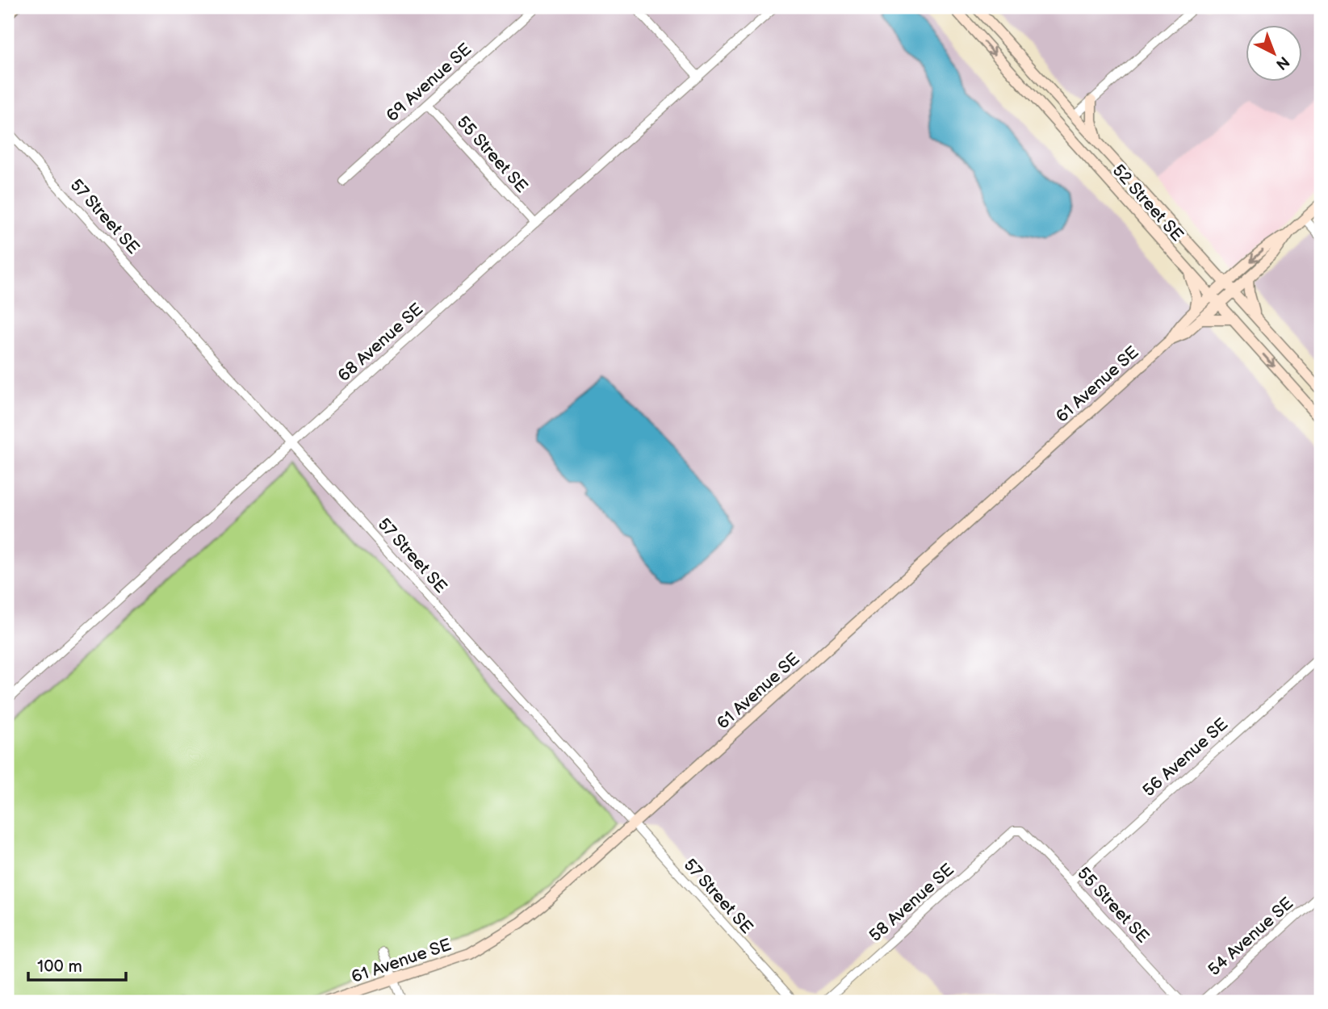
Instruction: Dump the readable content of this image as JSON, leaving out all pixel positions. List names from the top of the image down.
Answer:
{
  "streets": {
    "street": [
      "69 Avenue SE",
      "55 Street SE",
      "52 Street SE",
      "57 Street SE",
      "68 Avenue SE",
      "61 Avenue SE",
      "56 Avenue SE",
      "58 Avenue SE",
      "54 Avenue SE"
    ]
  },
  "crossings": [
    ["69 Avenue SE", "55 Street SE"],
    ["55 Street SE", "68 Avenue SE"],
    ["55 Street SE", "56 Avenue SE"],
    ["55 Street SE", "58 Avenue SE"],
    ["52 Street SE", "61 Avenue SE"],
    ["57 Street SE", "68 Avenue SE"],
    ["57 Street SE", "61 Avenue SE"]
  ],
  "scale_bar": "100 m",
  "north": "bottom right"
}
